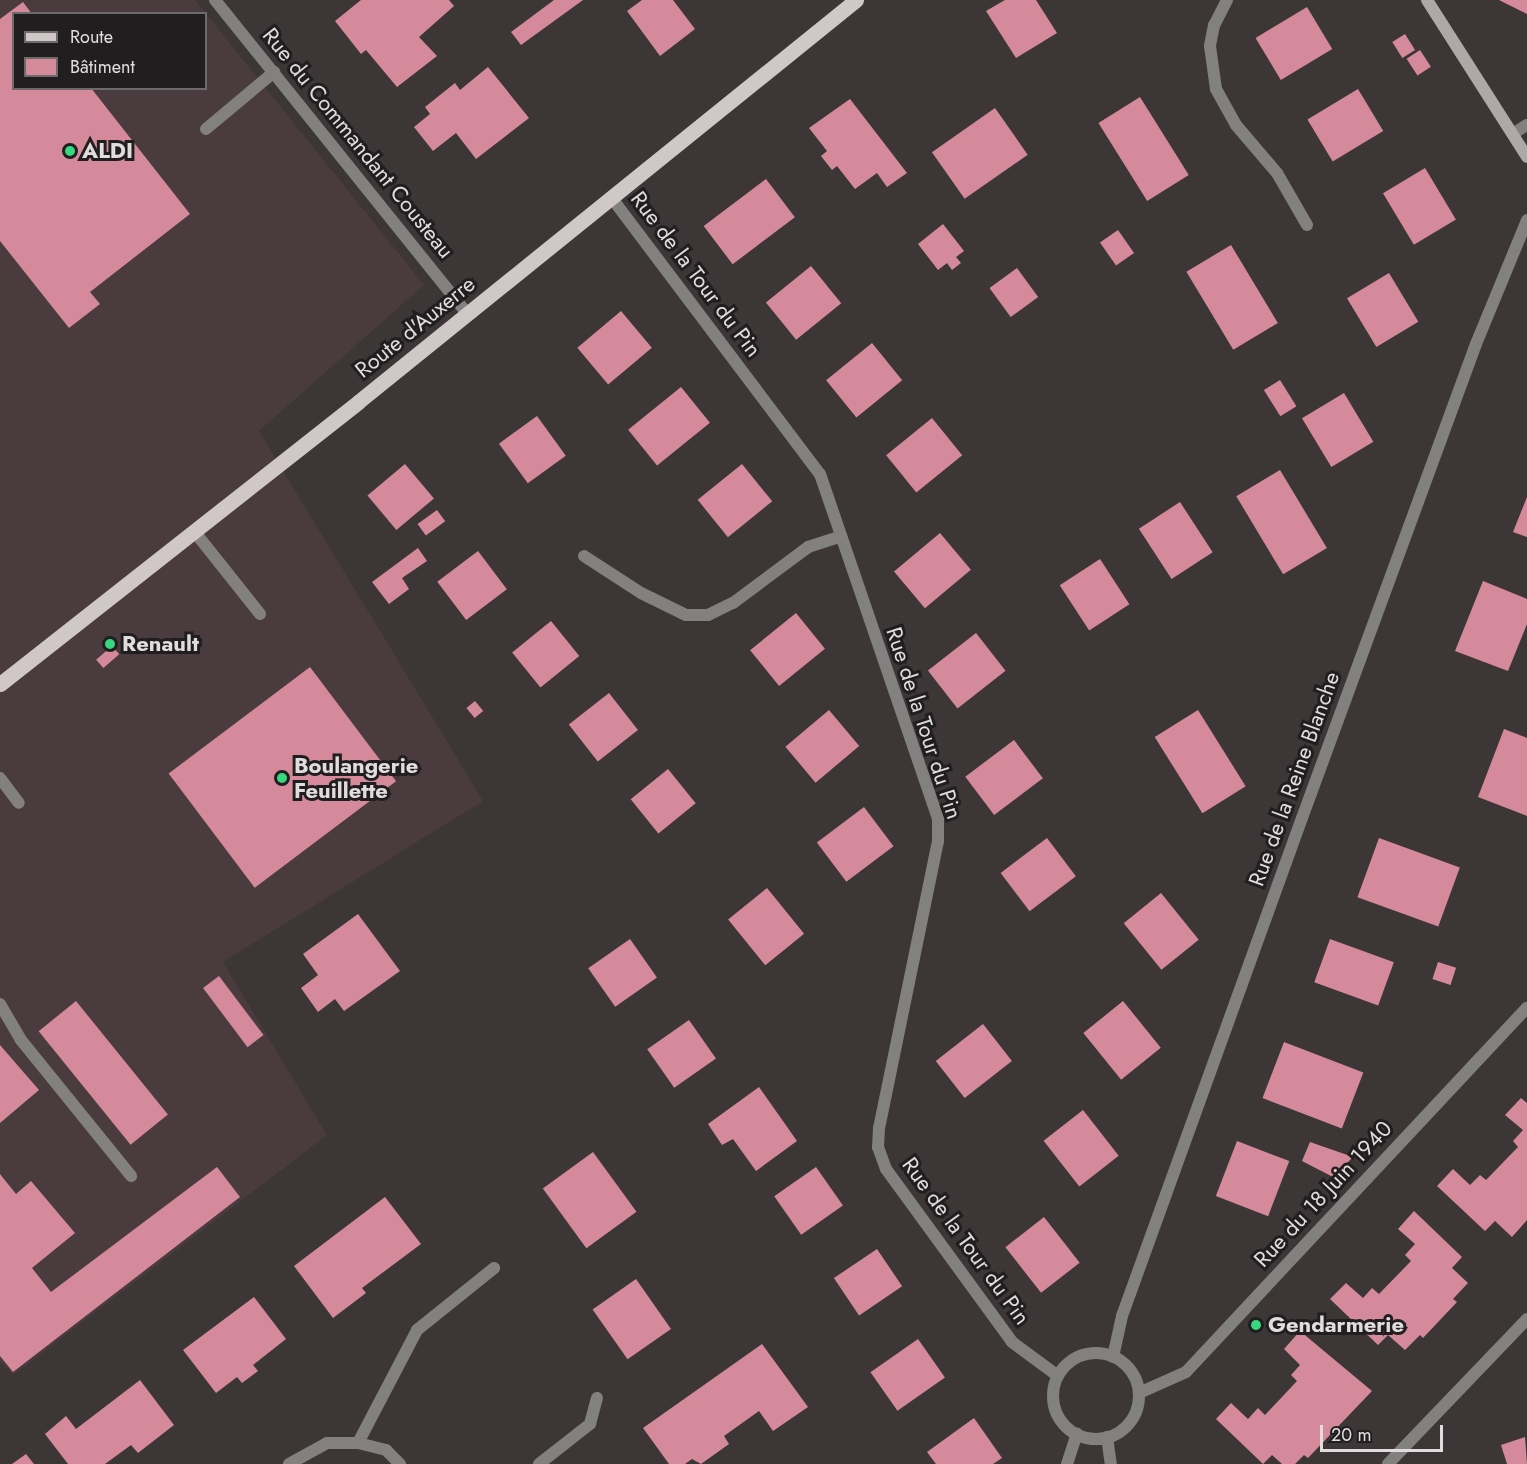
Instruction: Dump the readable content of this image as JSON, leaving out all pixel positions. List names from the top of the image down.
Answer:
{
  "streets": {
    "main road": ["Route d'Auxerre"],
    "street": [
      "Rue du Commandant Cousteau",
      "Rue de la Tour du Pin",
      "Rue de la Reine Blanche",
      "Rue du 18 Juin 1940"
    ]
  },
  "crossings": [
    ["Rue du Commandant Cousteau", "Route d'Auxerre"],
    ["Rue de la Tour du Pin", "Route d'Auxerre"],
    ["Rue de la Tour du Pin", "Rue de la Reine Blanche"],
    ["Rue de la Tour du Pin", "Rue du 18 Juin 1940"],
    ["Rue de la Reine Blanche", "Rue du 18 Juin 1940"]
  ],
  "places": [
    "ALDI",
    "Renault",
    "Boulangerie Feuillette",
    "Gendarmerie"
  ],
  "legend": ["Route", "Bâtiment"],
  "scale_bar": "20 m"
}
